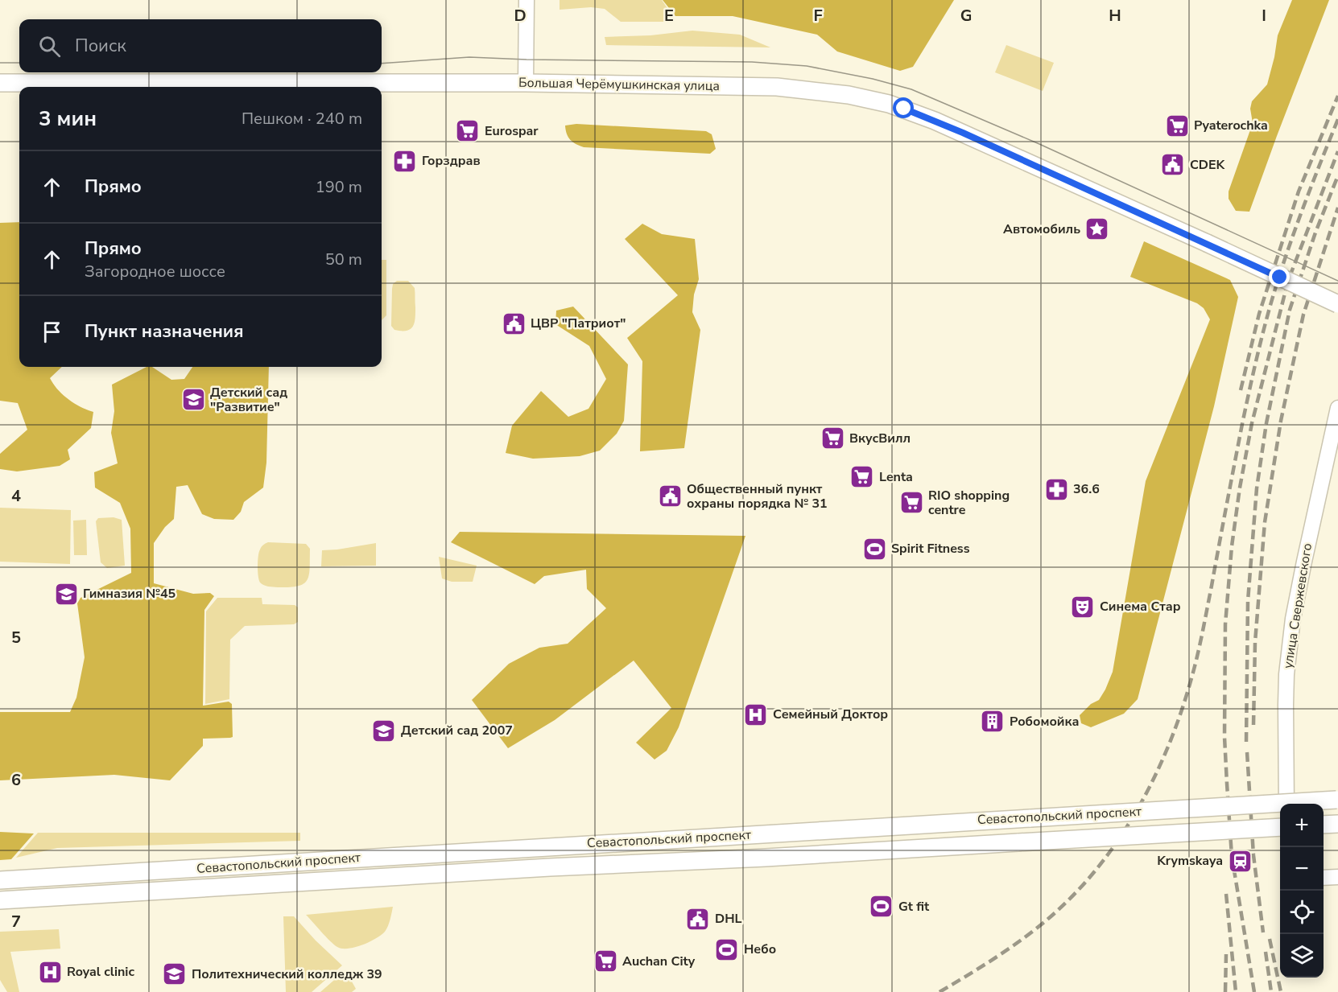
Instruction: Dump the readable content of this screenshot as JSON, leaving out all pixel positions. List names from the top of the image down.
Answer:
{
  "streets": {
    "main road": ["Большая Черёмушкинская улица", "Севастопольский проспект"],
    "street": ["улица Свержевского"]
  },
  "places": {
    "supermarket": [
      "Pyaterochka",
      "Eurospar",
      "ВкусВилл",
      "Lenta",
      "RIO shopping centre",
      "Auchan City"
    ],
    "pharmacy": ["Горздрав", "36.6"],
    "public building": [
      "CDEK",
      "ЦВР \"Патриот\"",
      "Общественный пункт охраны порядка № 31",
      "DHL"
    ],
    "place": ["Автомобиль"],
    "school or university": [
      "Детский сад \"Развитие\"",
      "Гимназия №45",
      "Детский сад 2007",
      "Политехнический колледж 39"
    ],
    "sports": ["Spirit Fitness", "Gt fit", "Небо"],
    "theatre": ["Синема Стар"],
    "hospital": ["Семейный Доктор", "Royal clinic"],
    "building": ["Робомойка"],
    "station": ["Krymskaya"]
  },
  "page": {
    "search": "Поиск",
    "heading": ["3 мин", "Пешком · 240 m"],
    "list": [
      ["Прямо", "190 m"],
      ["Прямо", "Загородное шоссе", "50 m"],
      "Пункт назначения"
    ],
    "map_buttons": ["+", "−"]
  },
  "grid": {
    "columns": [
      "D",
      "E",
      "F",
      "G",
      "H",
      "I"
    ],
    "rows": [
      "4",
      "5",
      "6",
      "7"
    ]
  }
}
